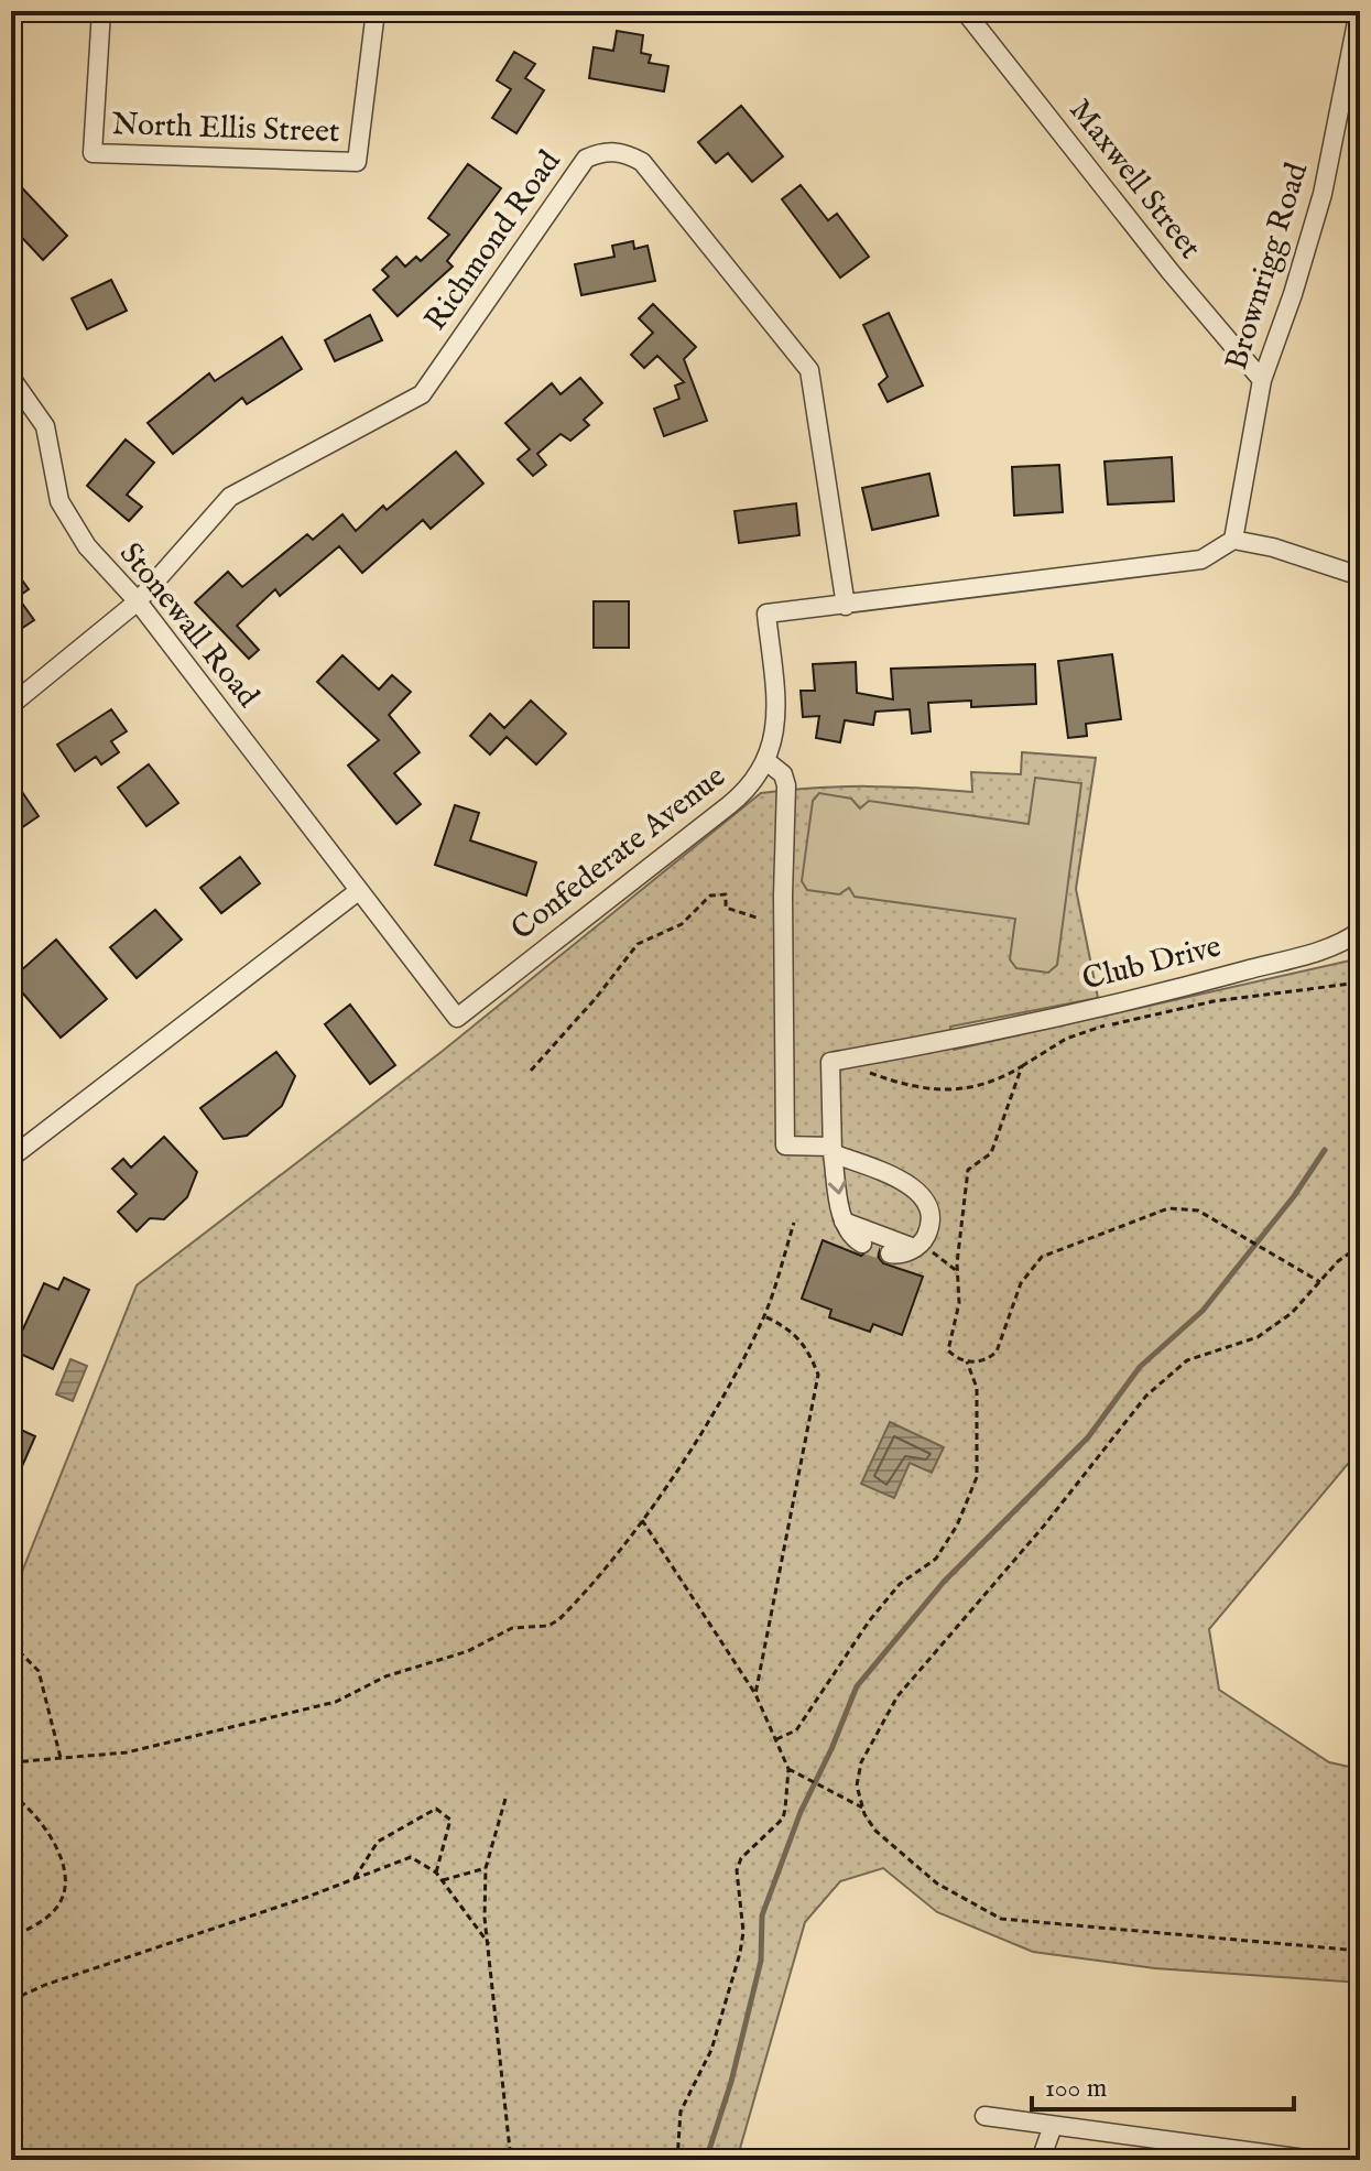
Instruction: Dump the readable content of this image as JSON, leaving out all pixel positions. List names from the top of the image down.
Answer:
{
  "streets": {
    "street": [
      "North Ellis Street",
      "Maxwell Street",
      "Richmond Road",
      "Brownrigg Road",
      "Stonewall Road",
      "Confederate Avenue",
      "Club Drive"
    ]
  },
  "crossings": [
    ["Maxwell Street", "Brownrigg Road"],
    ["Richmond Road", "Stonewall Road"],
    ["Richmond Road", "Confederate Avenue"],
    ["Brownrigg Road", "Confederate Avenue"],
    ["Stonewall Road", "Confederate Avenue"]
  ],
  "scale_bar": "100 m"
}
